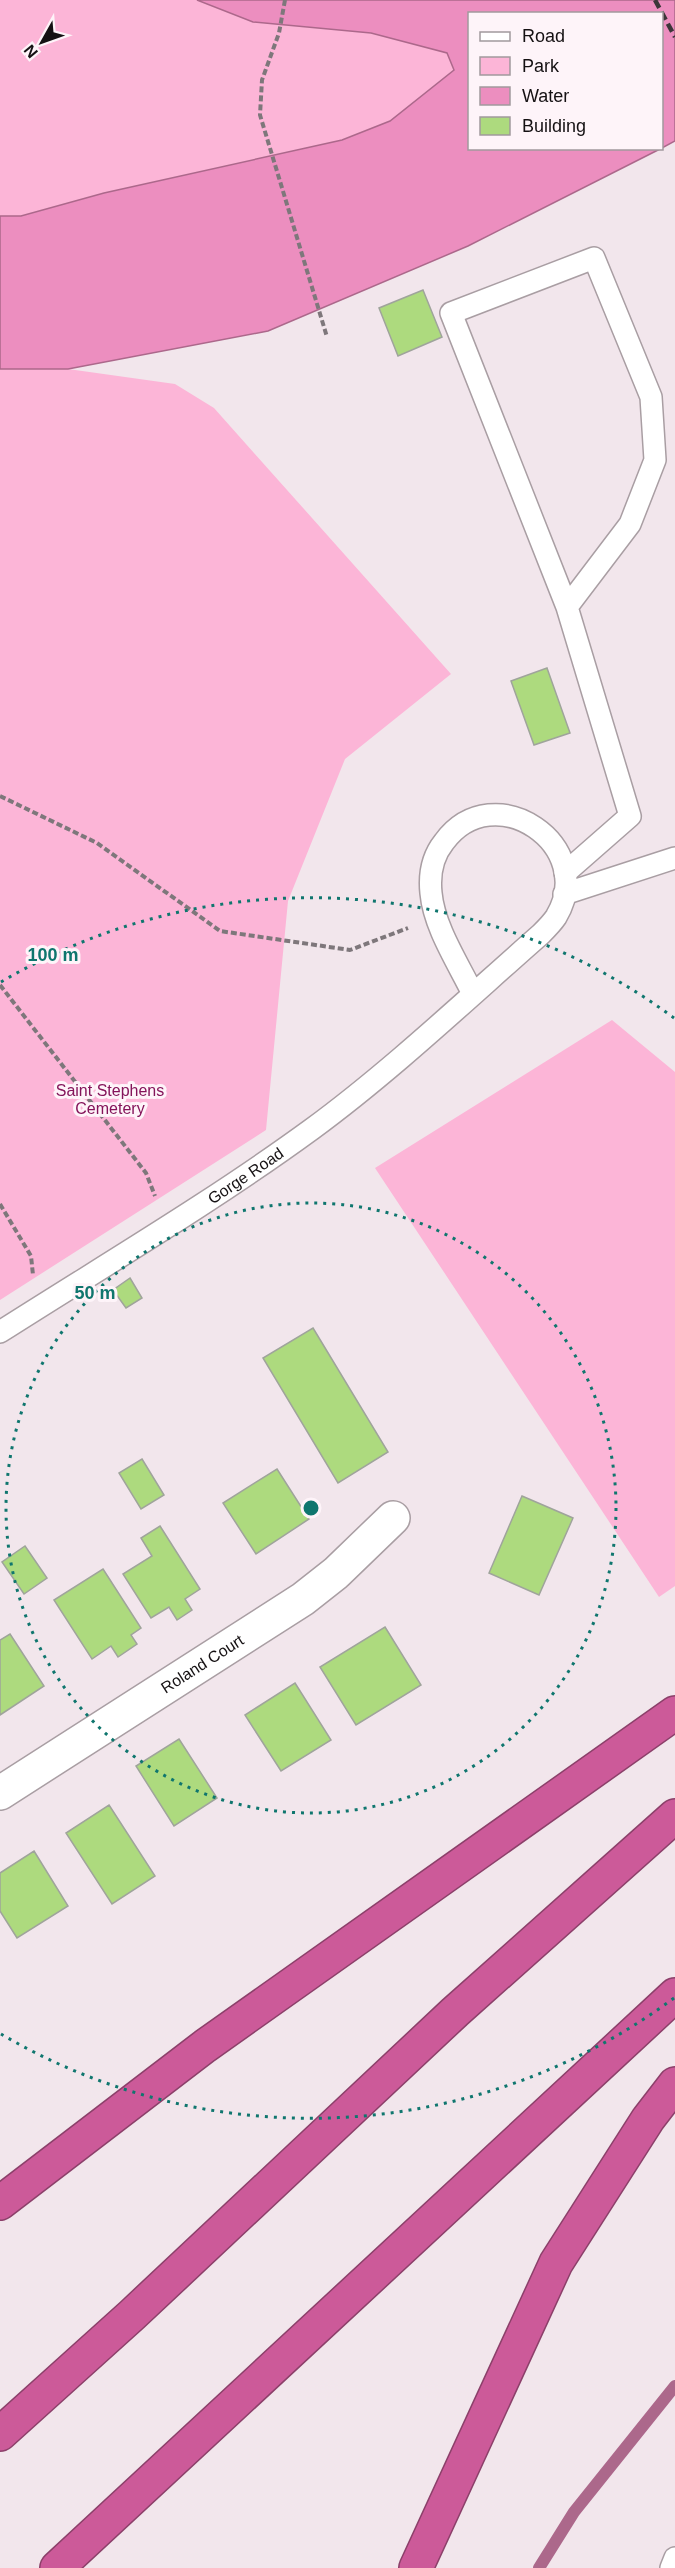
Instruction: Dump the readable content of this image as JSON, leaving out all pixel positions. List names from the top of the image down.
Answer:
{
  "streets": {
    "street": ["Roland Court"],
    "lane": ["Gorge Road"]
  },
  "parks": ["Saint Stephens Cemetery"],
  "legend": [
    "Road",
    "Park",
    "Water",
    "Building"
  ],
  "north": "bottom left",
  "rings": ["100 m", "50 m"]
}
